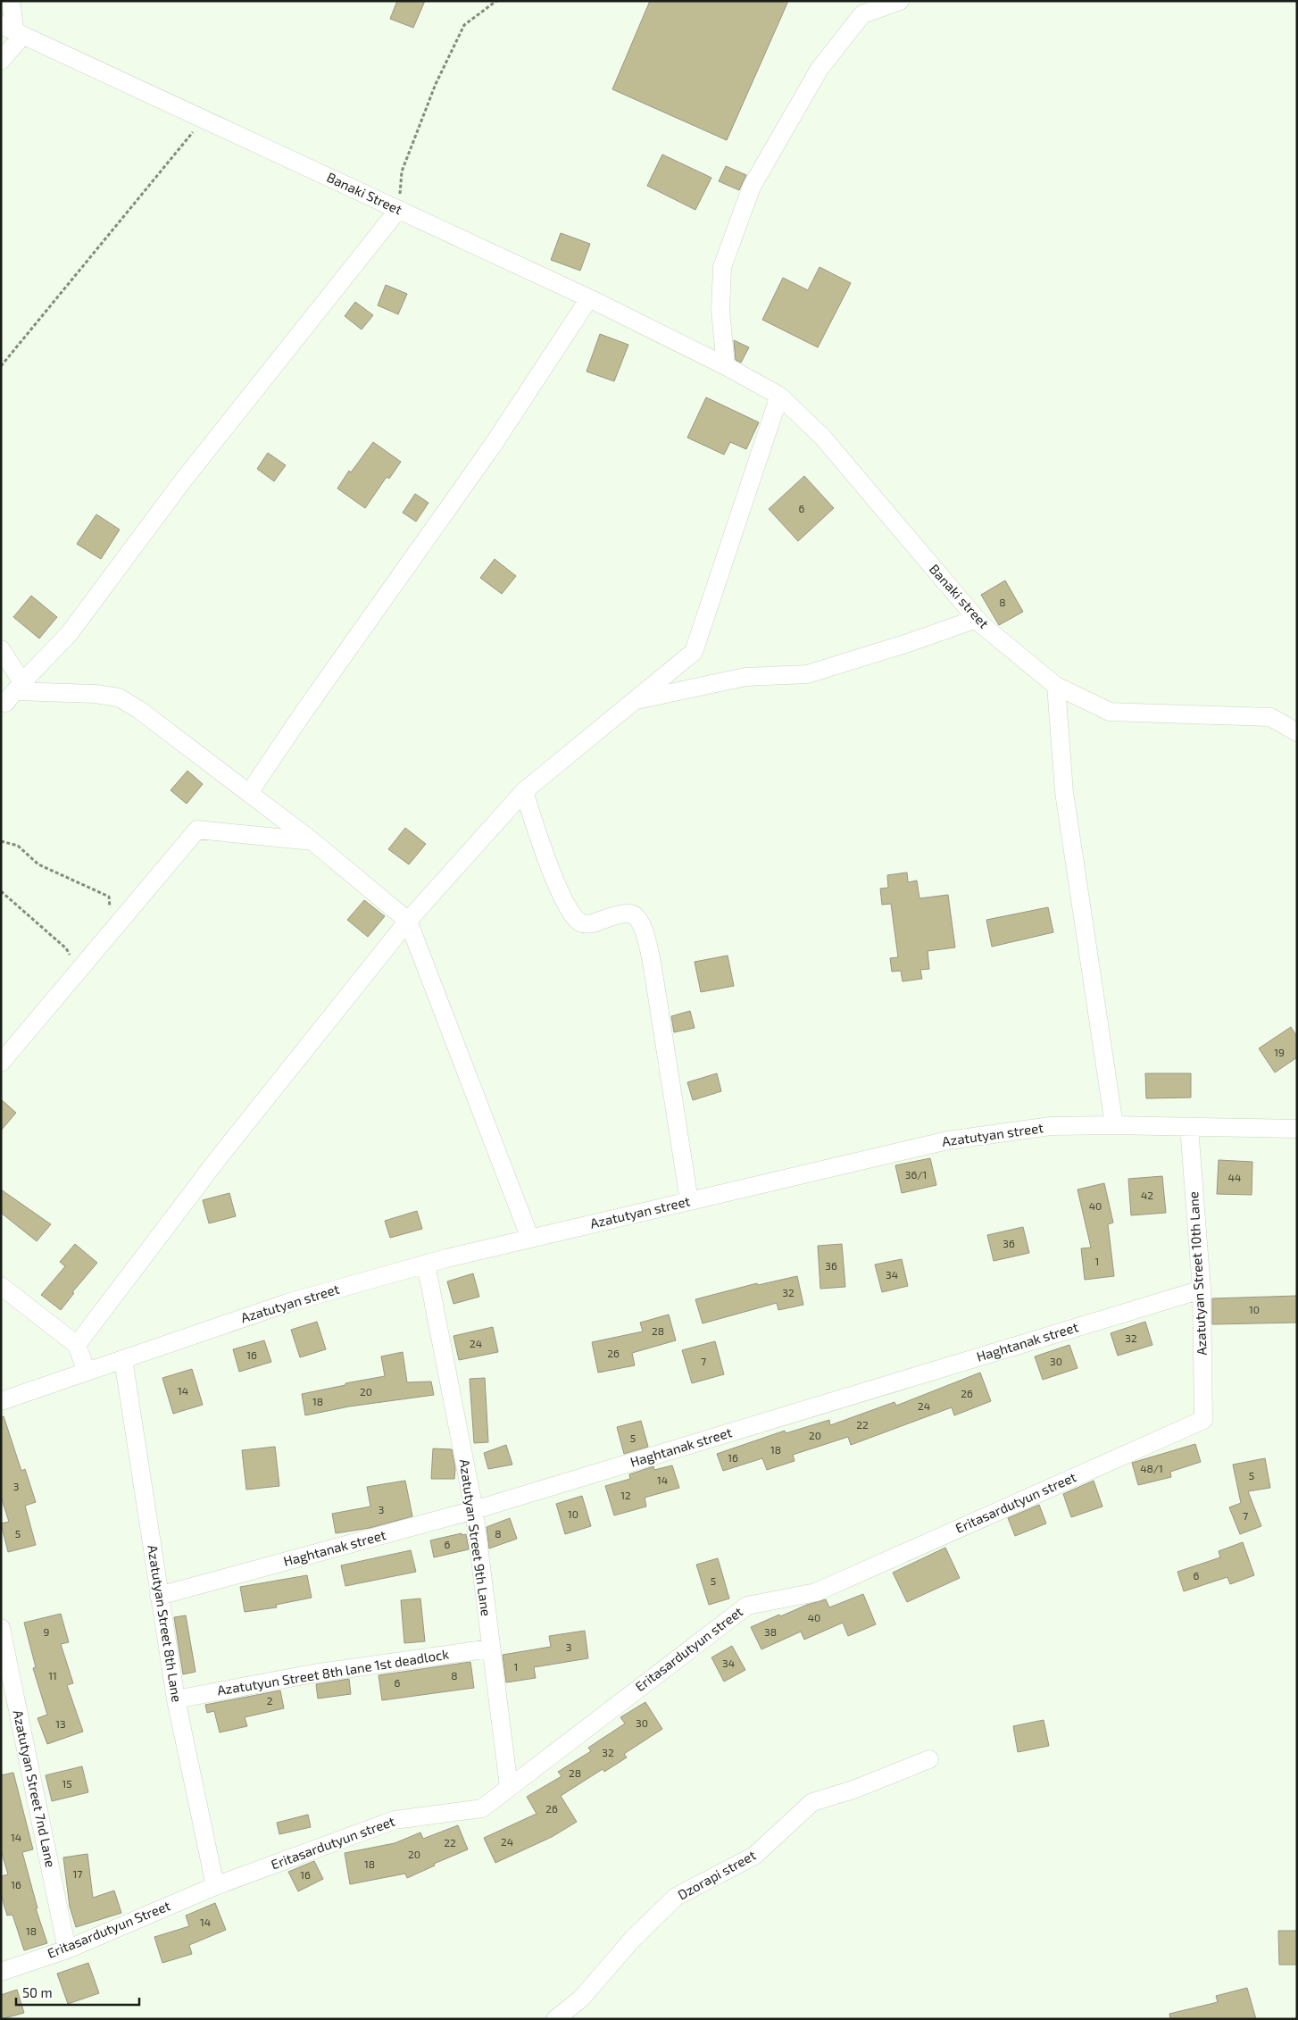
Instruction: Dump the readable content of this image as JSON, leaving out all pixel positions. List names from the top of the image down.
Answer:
{
  "streets": {
    "street": [
      "Banaki Street",
      "Banaki street",
      "Azatutyan street",
      "Azatutyan Street 10th Lane",
      "Haghtanak street",
      "Eritasardutyun street",
      "Azatutyan Street 9th Lane",
      "Azatutyan Street 8th Lane",
      "Azatutyun Street 8th lane 1st deadlock",
      "Azatutyan Street 7nd Lane",
      "Dzorapi street",
      "Eritasardutyun Street"
    ]
  },
  "crossings": [
    ["Banaki Street", "Banaki street"],
    ["Azatutyan street", "Azatutyan Street 10th Lane"],
    ["Azatutyan street", "Azatutyan Street 9th Lane"],
    ["Azatutyan street", "Azatutyan Street 8th Lane"],
    ["Azatutyan Street 10th Lane", "Haghtanak street"],
    ["Azatutyan Street 10th Lane", "Eritasardutyun street"],
    ["Haghtanak street", "Azatutyan Street 9th Lane"],
    ["Haghtanak street", "Azatutyan Street 8th Lane"],
    ["Eritasardutyun street", "Azatutyan Street 9th Lane"],
    ["Eritasardutyun street", "Azatutyan Street 8th Lane"],
    ["Eritasardutyun street", "Eritasardutyun Street"],
    ["Azatutyan Street 9th Lane", "Azatutyun Street 8th lane 1st deadlock"],
    ["Azatutyan Street 8th Lane", "Azatutyun Street 8th lane 1st deadlock"],
    ["Azatutyan Street 8th Lane", "Eritasardutyun Street"],
    ["Azatutyan Street 7nd Lane", "Eritasardutyun Street"]
  ],
  "house_numbers": [
    "6",
    "8",
    "19",
    "36/1",
    "44",
    "42",
    "40",
    "36",
    "1",
    "36",
    "34",
    "32",
    "10",
    "28",
    "32",
    "24",
    "26",
    "16",
    "7",
    "30",
    "14",
    "20",
    "26",
    "18",
    "24",
    "22",
    "20",
    "5",
    "18",
    "16",
    "48/1",
    "5",
    "14",
    "3",
    "12",
    "3",
    "10",
    "7",
    "5",
    "8",
    "6",
    "6",
    "5",
    "40",
    "9",
    "38",
    "3",
    "34",
    "1",
    "11",
    "8",
    "6",
    "2",
    "30",
    "13",
    "32",
    "28",
    "15",
    "26",
    "14",
    "24",
    "22",
    "20",
    "18",
    "17",
    "16",
    "16",
    "14",
    "18"
  ],
  "scale_bar": "50 m"
}
